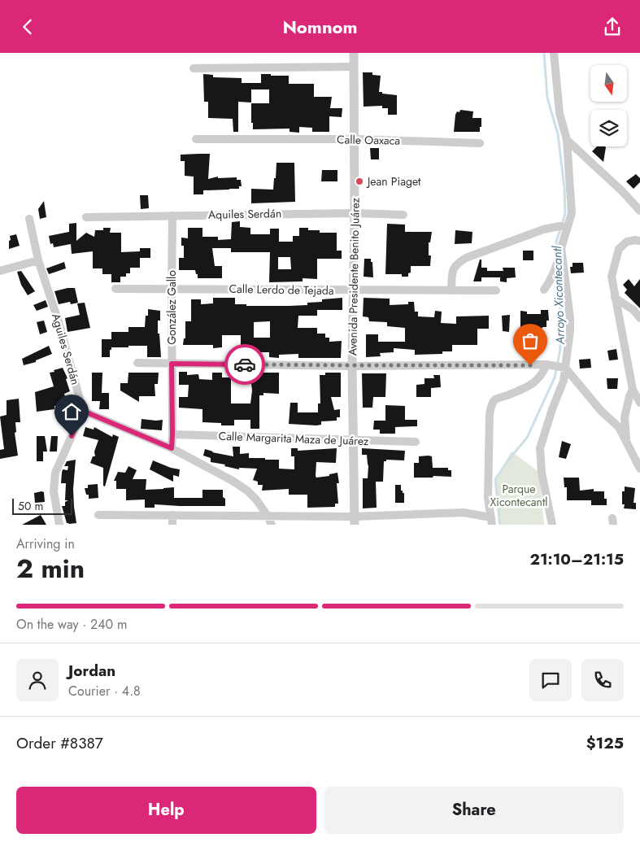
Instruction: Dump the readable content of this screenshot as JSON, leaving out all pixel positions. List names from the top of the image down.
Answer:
{
  "streets": {
    "street": [
      "Calle Oaxaca",
      "Aquiles Serdán",
      "Avenida Presidente Benito Juárez",
      "Calle Lerdo de Tejada",
      "González Gallo",
      "Aguiles Serdán",
      "Calle Margarita Maza de Juárez"
    ]
  },
  "crossings": [
    ["Calle Oaxaca", "Avenida Presidente Benito Juárez"],
    ["Aquiles Serdán", "Avenida Presidente Benito Juárez"],
    ["Aquiles Serdán", "González Gallo"],
    ["Avenida Presidente Benito Juárez", "Calle Lerdo de Tejada"],
    ["Avenida Presidente Benito Juárez", "Calle Margarita Maza de Juárez"],
    ["Calle Lerdo de Tejada", "González Gallo"],
    ["González Gallo", "Calle Margarita Maza de Juárez"]
  ],
  "water": ["Arroyo Xicontecantl"],
  "parks": ["Parque Xicontecantl"],
  "places": ["Jean Piaget"],
  "scale_bar": "50 m",
  "north": "bottom",
  "page": {
    "header": "Nomnom",
    "scale": "50 m",
    "heading": ["2 min", "Arriving in", "21:10–21:15"],
    "panel": [
      "Jordan",
      "Courier · 4.8",
      "Order #8387",
      "$125"
    ],
    "bar": "On the way · 240 m",
    "buttons": ["Help", "Share"]
  }
}
